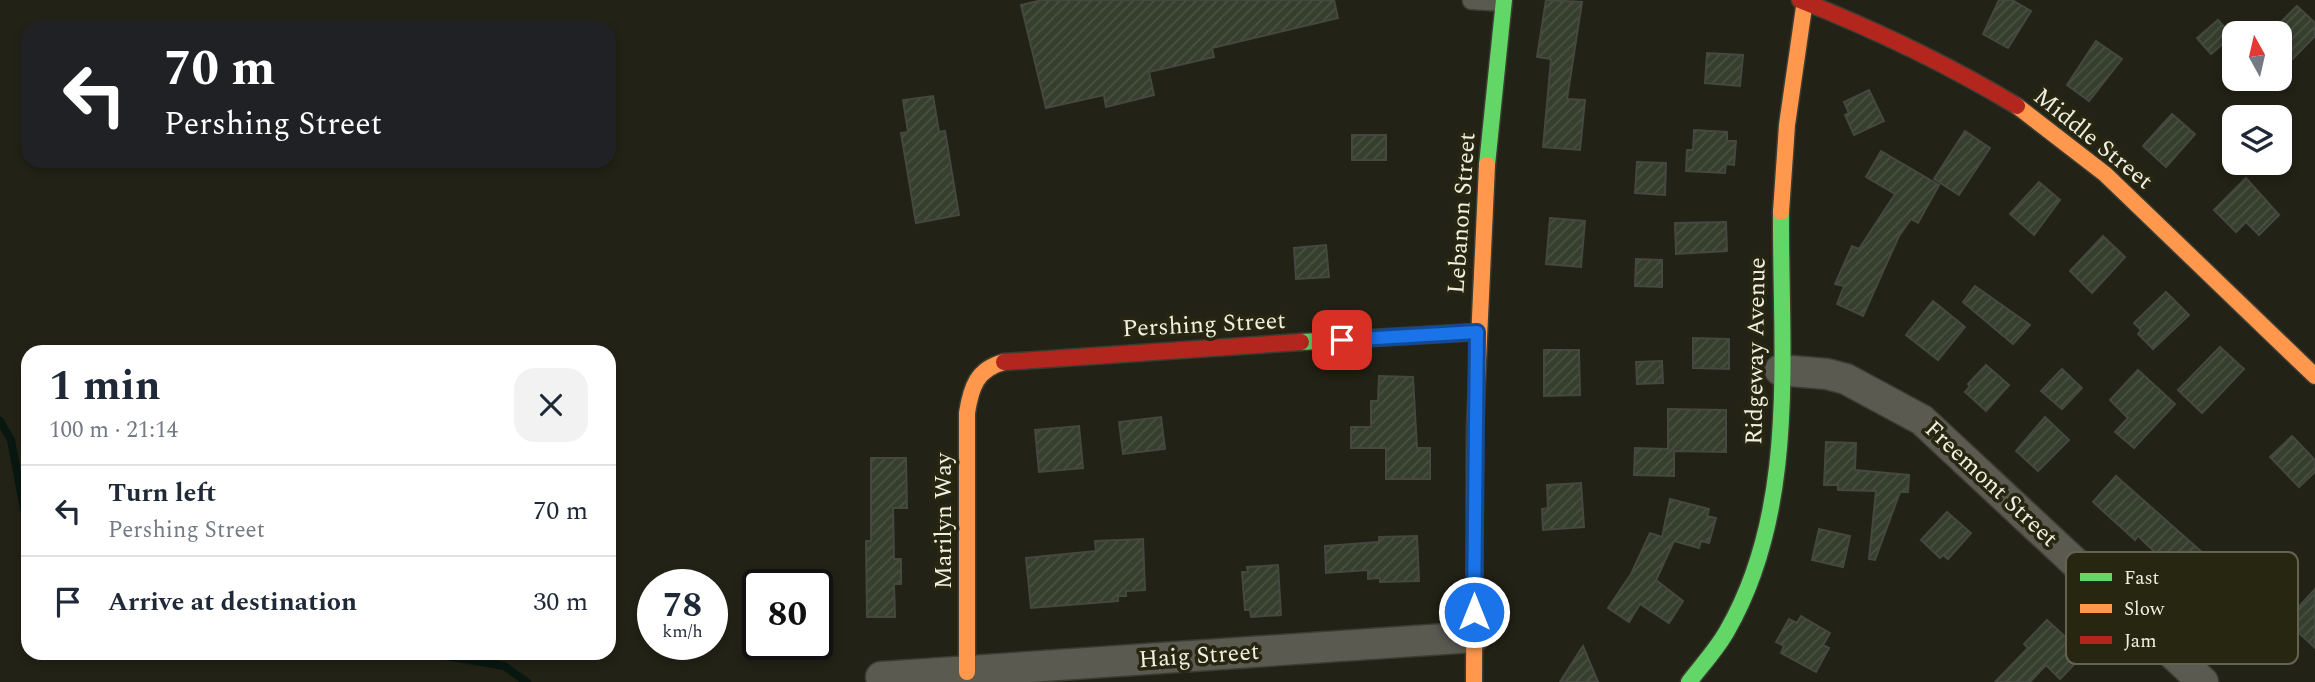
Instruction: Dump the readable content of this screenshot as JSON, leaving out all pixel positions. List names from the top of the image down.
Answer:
{
  "streets": {
    "main road": [
      "Middle Street",
      "Lebanon Street",
      "Pershing Street",
      "Ridgeway Avenue",
      "Marilyn Way"
    ],
    "street": ["Freemont Street", "Haig Street"]
  },
  "crossings": [
    ["Middle Street", "Ridgeway Avenue"],
    ["Lebanon Street", "Pershing Street"],
    ["Lebanon Street", "Haig Street"],
    ["Pershing Street", "Marilyn Way"],
    ["Ridgeway Avenue", "Freemont Street"],
    ["Marilyn Way", "Haig Street"]
  ],
  "legend": ["Fast", "Slow", "Jam"],
  "north": "top",
  "page": {
    "turn": ["70 m", "Pershing Street"],
    "heading": ["1 min", "100 m · 21:14"],
    "list": [
      {
        "name": "Turn left",
        "note": "Pershing Street",
        "value": "70 m"
      },
      {
        "name": "Arrive at destination",
        "value": "30 m"
      }
    ],
    "speed": "78 km/h",
    "limit": "80"
  }
}
